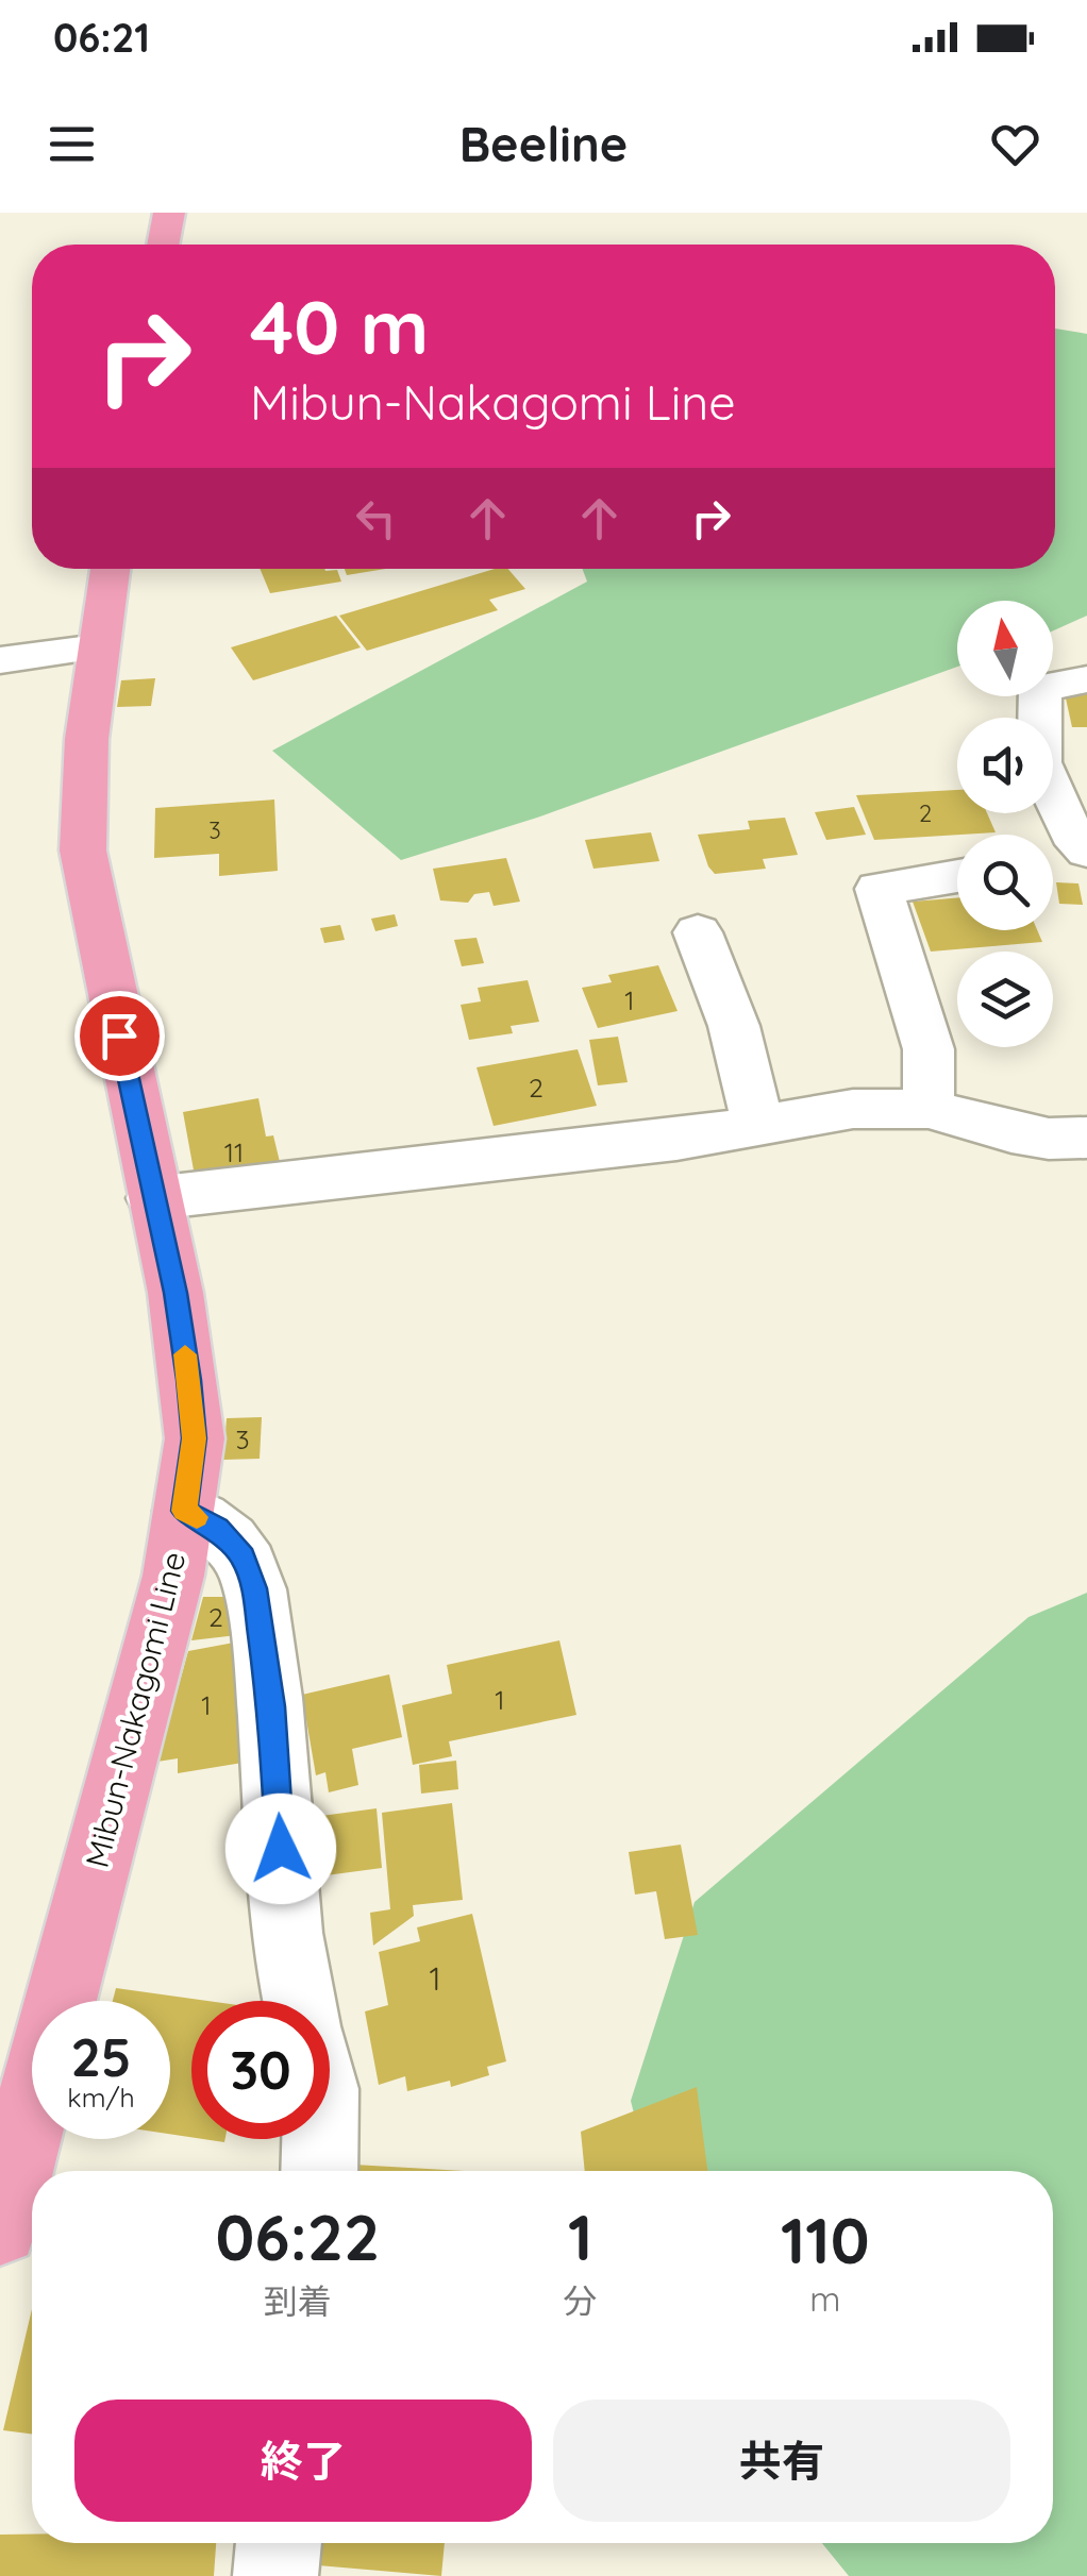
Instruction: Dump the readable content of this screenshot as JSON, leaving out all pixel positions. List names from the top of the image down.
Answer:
{
  "streets": {
    "main road": ["Mibun-Nakagomi Line"]
  },
  "house_numbers": [
    "2",
    "3",
    "1",
    "2",
    "11",
    "3",
    "2",
    "1",
    "1",
    "1"
  ],
  "north": "top",
  "page": {
    "status": "06:21",
    "header": "Beeline",
    "turn": ["40 m", "Mibun-Nakagomi Line"],
    "speed": "25 km/h",
    "limit": "30",
    "eta": [
      "06:22",
      "到着",
      "1",
      "分",
      "110",
      "m"
    ],
    "buttons": ["終了", "共有"]
  }
}
